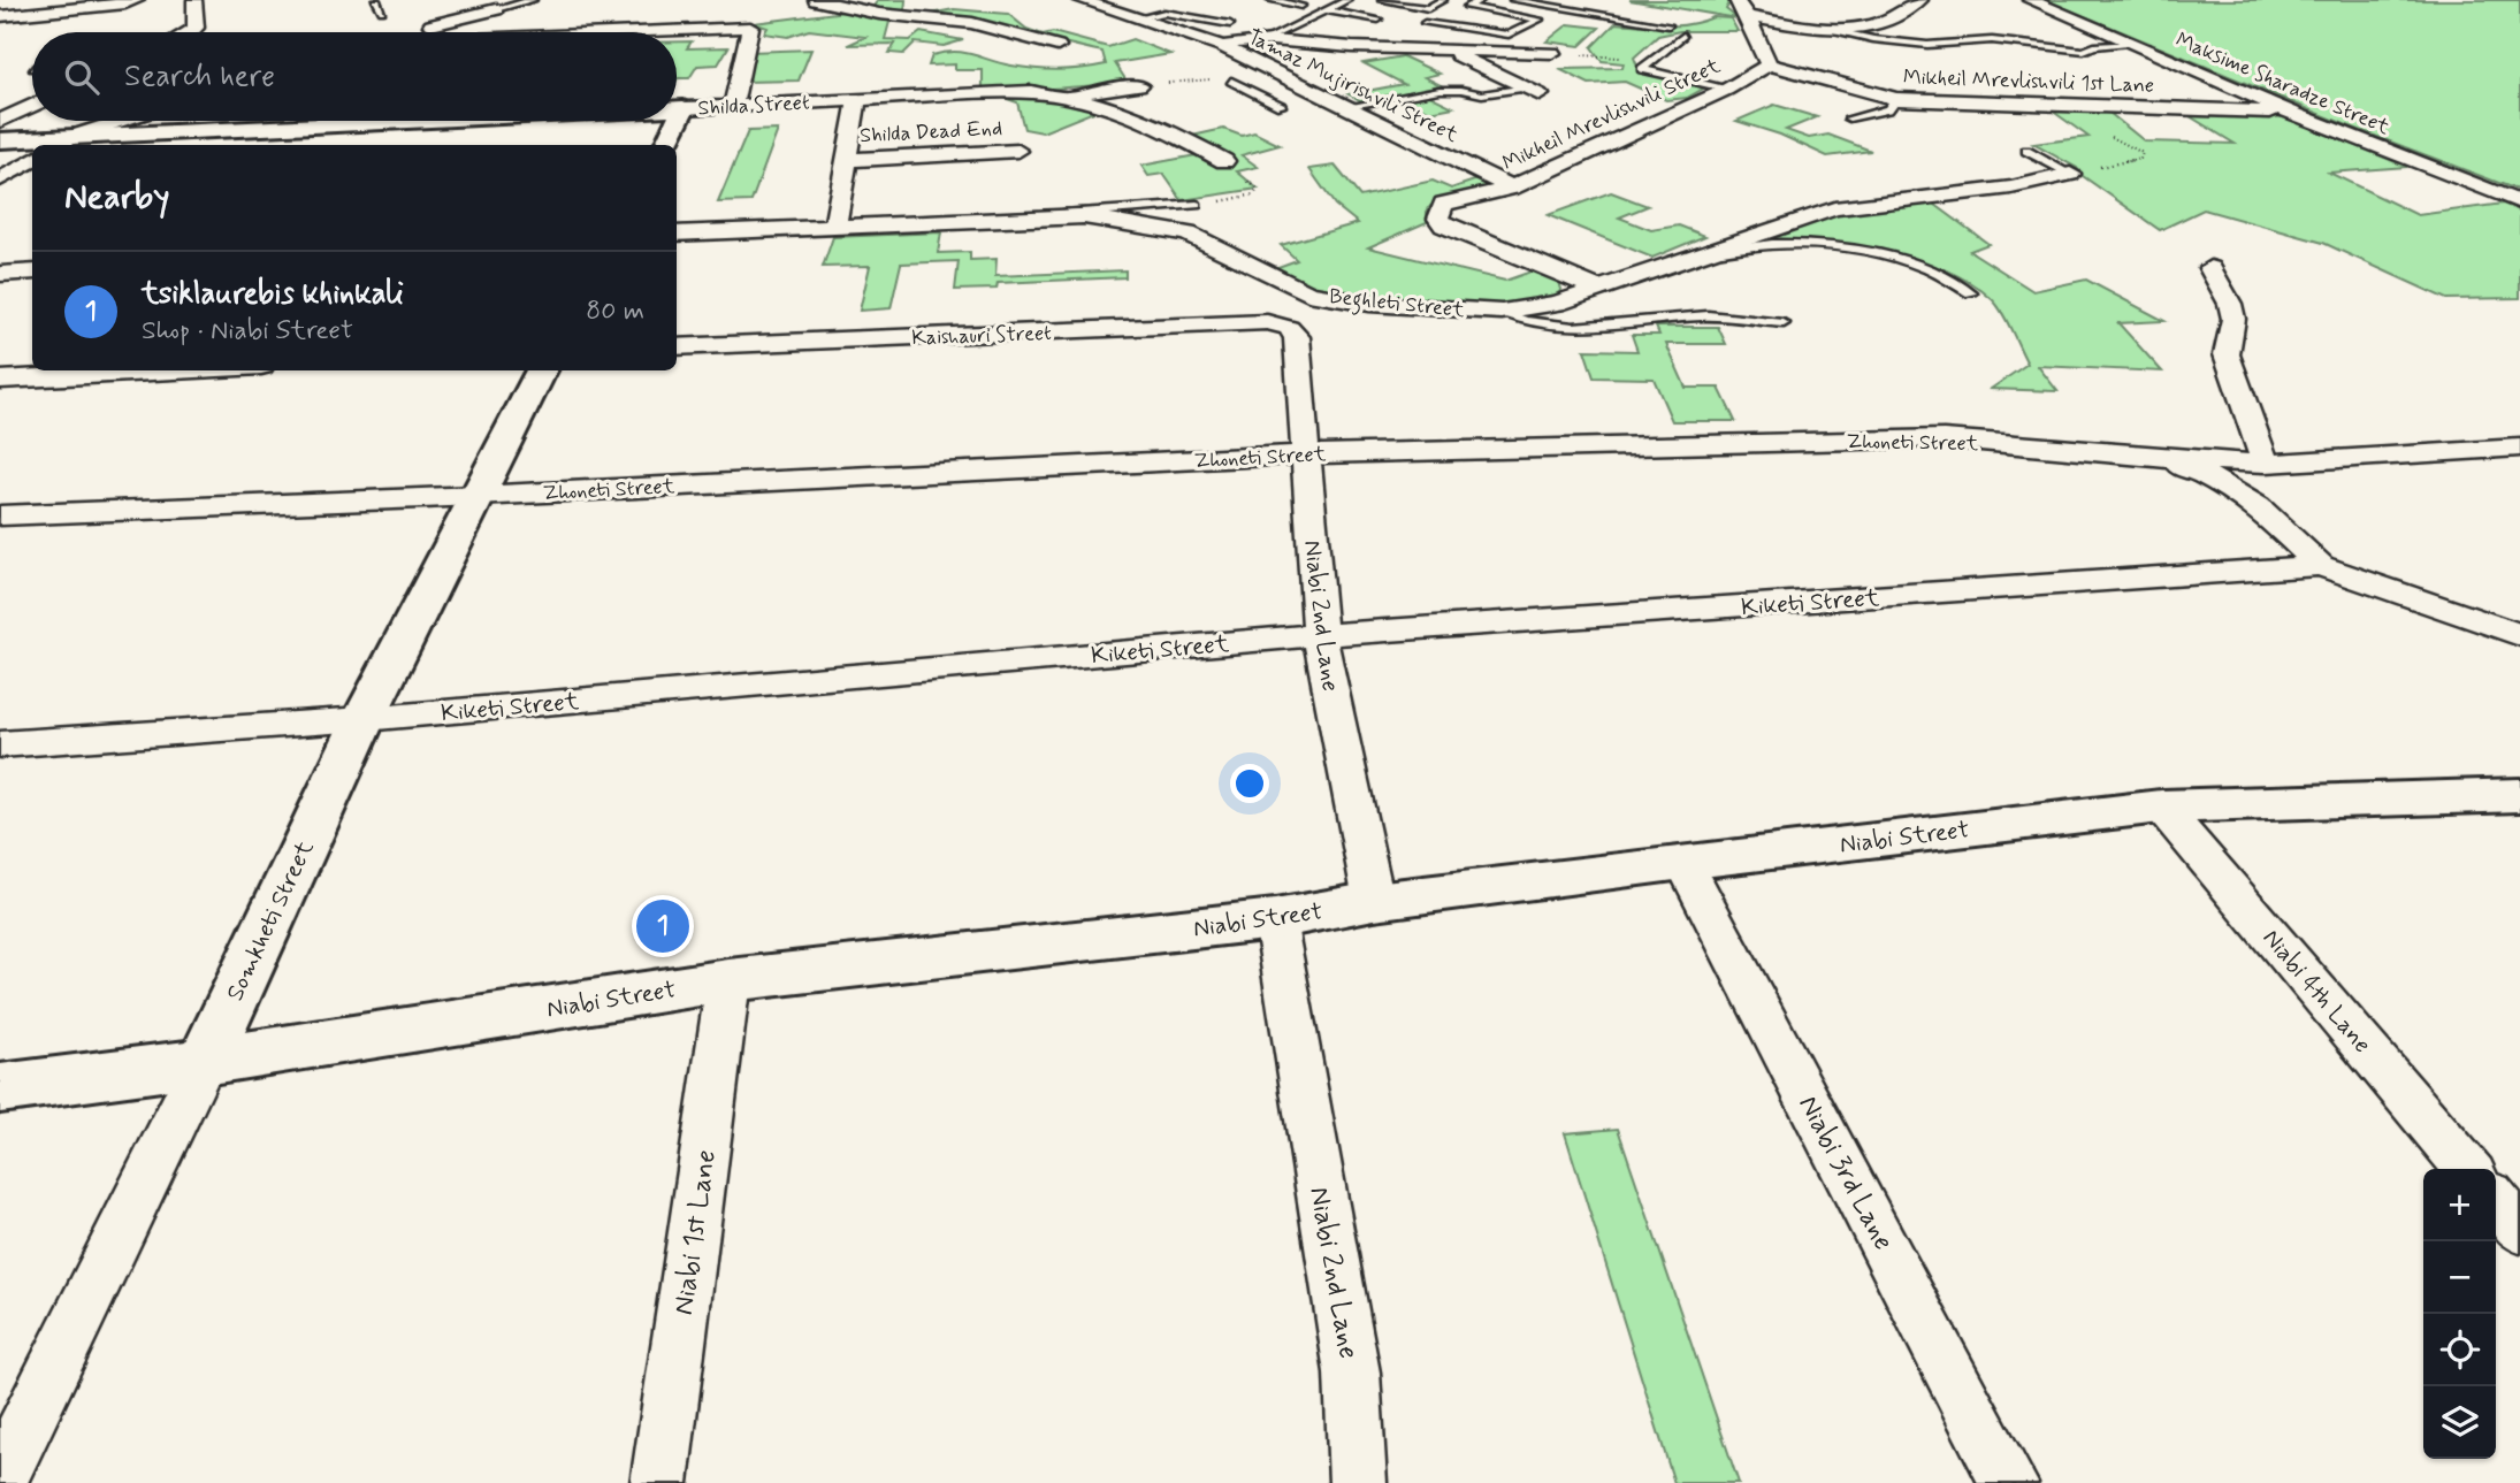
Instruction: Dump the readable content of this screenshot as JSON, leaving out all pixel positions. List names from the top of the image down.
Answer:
{
  "streets": {
    "street": [
      "Mikheil Mrevlishvili 1st Lane",
      "Maksime Sharadze Street",
      "Tamaz Mujirishvili Street",
      "Shilda Street",
      "Mikheil Mrevlishvili Street",
      "Shilda Dead End",
      "Beghleti Street",
      "Kaishauri Street",
      "Zhoneti Street",
      "Kiketi Street",
      "Niabi 2nd Lane",
      "Niabi Street",
      "Somkheti Street",
      "Niabi 4th Lane",
      "Niabi 3rd Lane",
      "Niabi 1st Lane"
    ]
  },
  "crossings": [
    ["Mikheil Mrevlishvili 1st Lane", "Maksime Sharadze Street"],
    ["Mikheil Mrevlishvili 1st Lane", "Mikheil Mrevlishvili Street"],
    ["Tamaz Mujirishvili Street", "Mikheil Mrevlishvili Street"],
    ["Mikheil Mrevlishvili Street", "Beghleti Street"],
    ["Kaishauri Street", "Niabi 2nd Lane"],
    ["Zhoneti Street", "Niabi 2nd Lane"],
    ["Zhoneti Street", "Somkheti Street"],
    ["Kiketi Street", "Niabi 2nd Lane"],
    ["Kiketi Street", "Somkheti Street"],
    ["Niabi 2nd Lane", "Niabi Street"],
    ["Niabi Street", "Somkheti Street"],
    ["Niabi Street", "Niabi 4th Lane"],
    ["Niabi Street", "Niabi 3rd Lane"],
    ["Niabi Street", "Niabi 1st Lane"]
  ],
  "page": {
    "search": "Search here",
    "heading": "Nearby",
    "list": [
      {
        "mark": "1",
        "name": "tsiklaurebis khinkali",
        "note": "Shop · Niabi Street",
        "value": "80 m"
      }
    ],
    "pins": "1",
    "map_buttons": ["+", "−"]
  }
}
